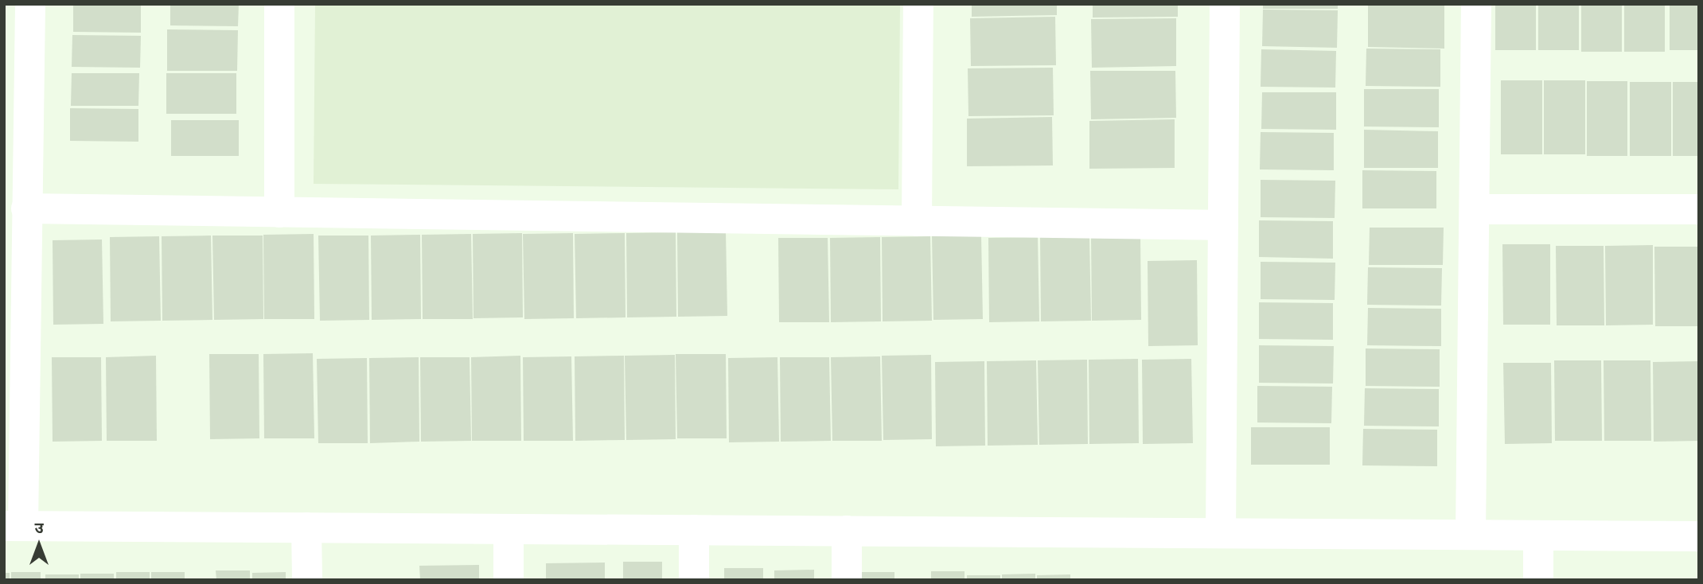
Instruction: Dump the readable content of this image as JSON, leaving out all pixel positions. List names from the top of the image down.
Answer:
{
  "north": "top"
}
